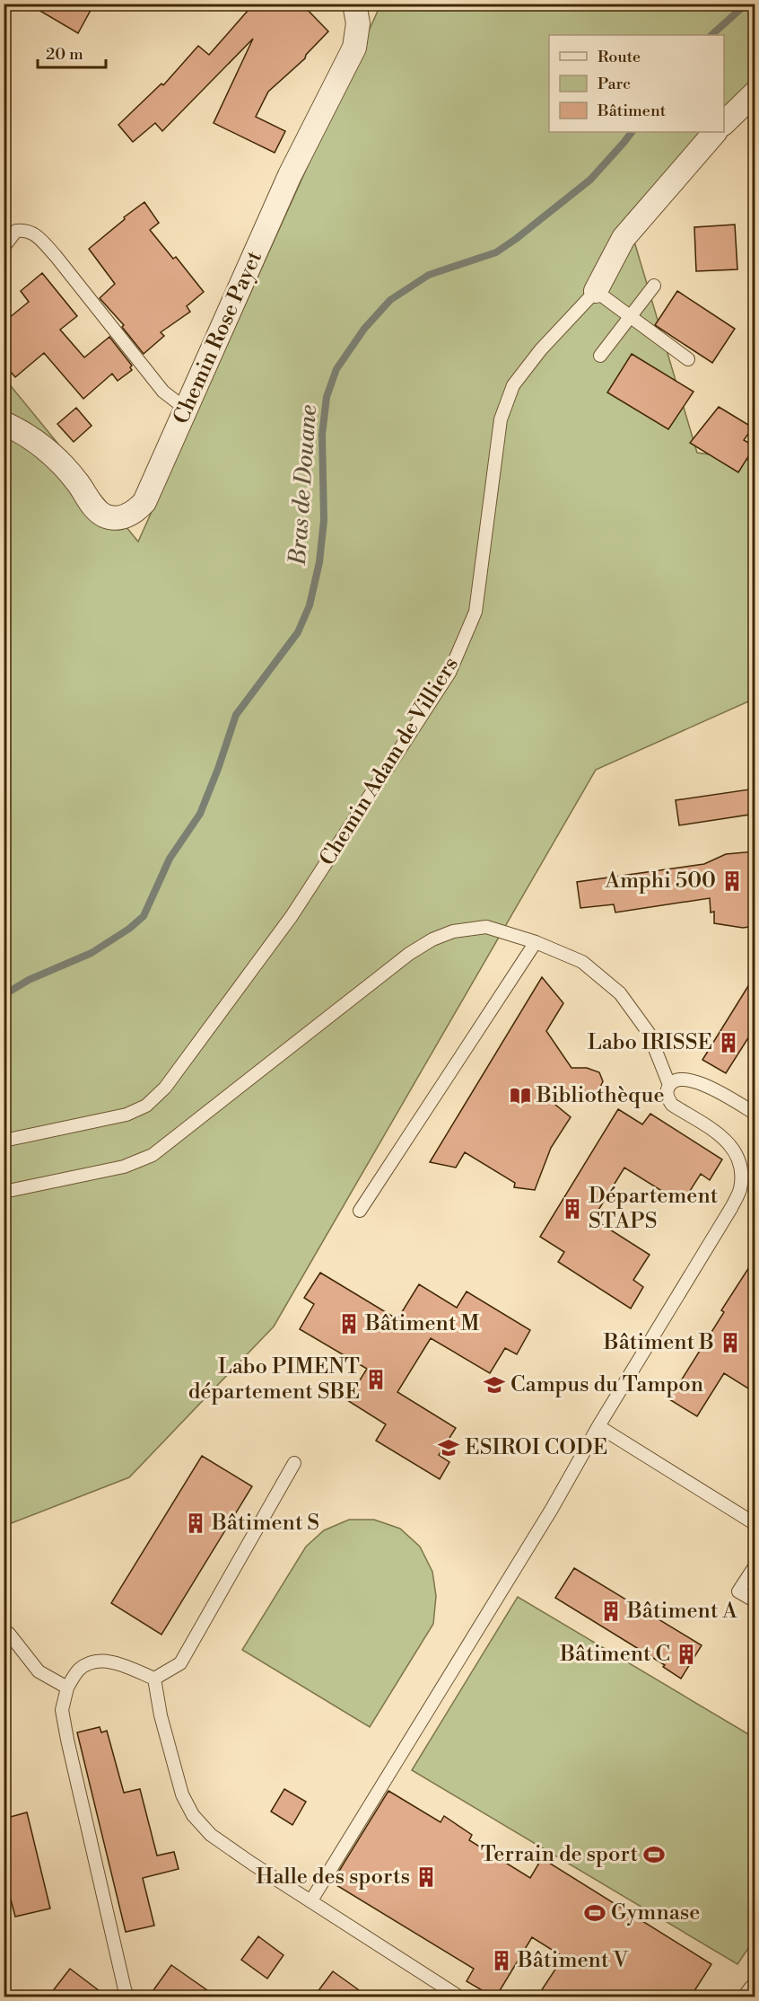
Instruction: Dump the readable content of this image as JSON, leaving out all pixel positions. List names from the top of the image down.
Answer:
{
  "streets": {
    "street": ["Chemin Rose Payet", "Chemin Adam de Villiers"]
  },
  "water": ["Bras de Douane"],
  "places": {
    "building": [
      "Amphi 500",
      "Labo IRISSE",
      "Département STAPS",
      "Bâtiment M",
      "Bâtiment B",
      "Labo PIMENT département SBE",
      "Bâtiment S",
      "Bâtiment A",
      "Bâtiment C",
      "Halle des sports",
      "Bâtiment V"
    ],
    "library": ["Bibliothèque"],
    "school or university": ["Campus du Tampon", "ESIROI CODE"],
    "sports": ["Terrain de sport", "Gymnase"]
  },
  "legend": ["Route", "Parc", "Bâtiment"],
  "scale_bar": "20 m"
}
